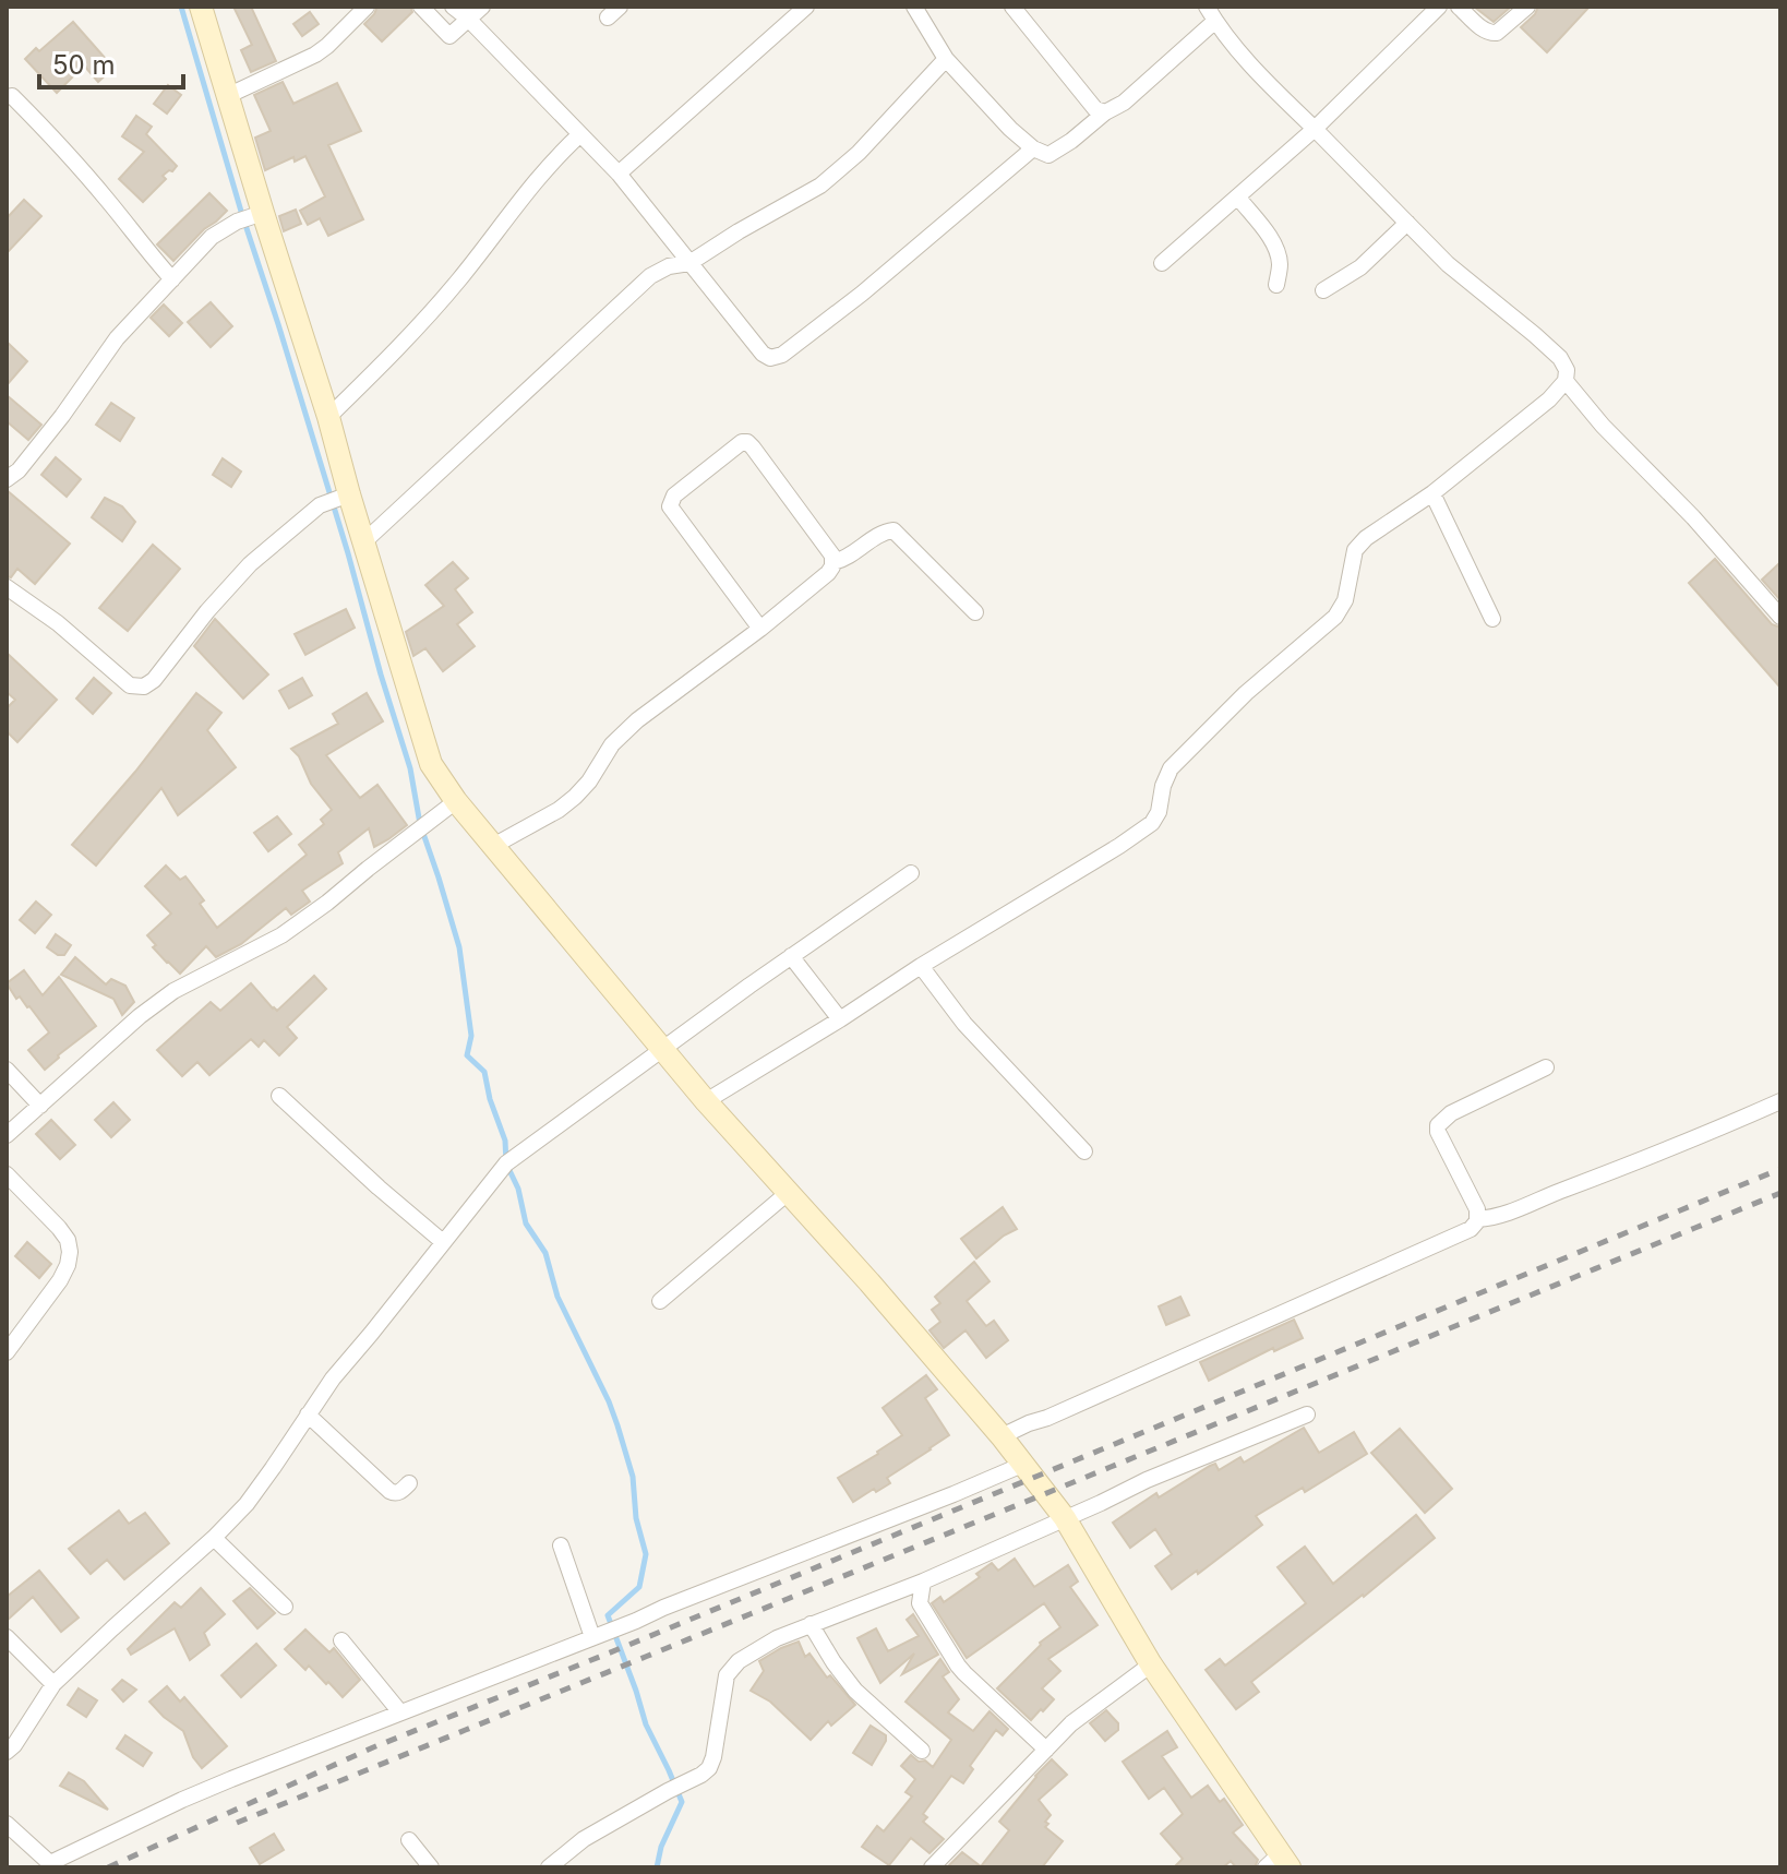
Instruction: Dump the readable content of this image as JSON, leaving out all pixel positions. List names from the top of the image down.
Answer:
{
  "scale_bar": "50 m"
}
